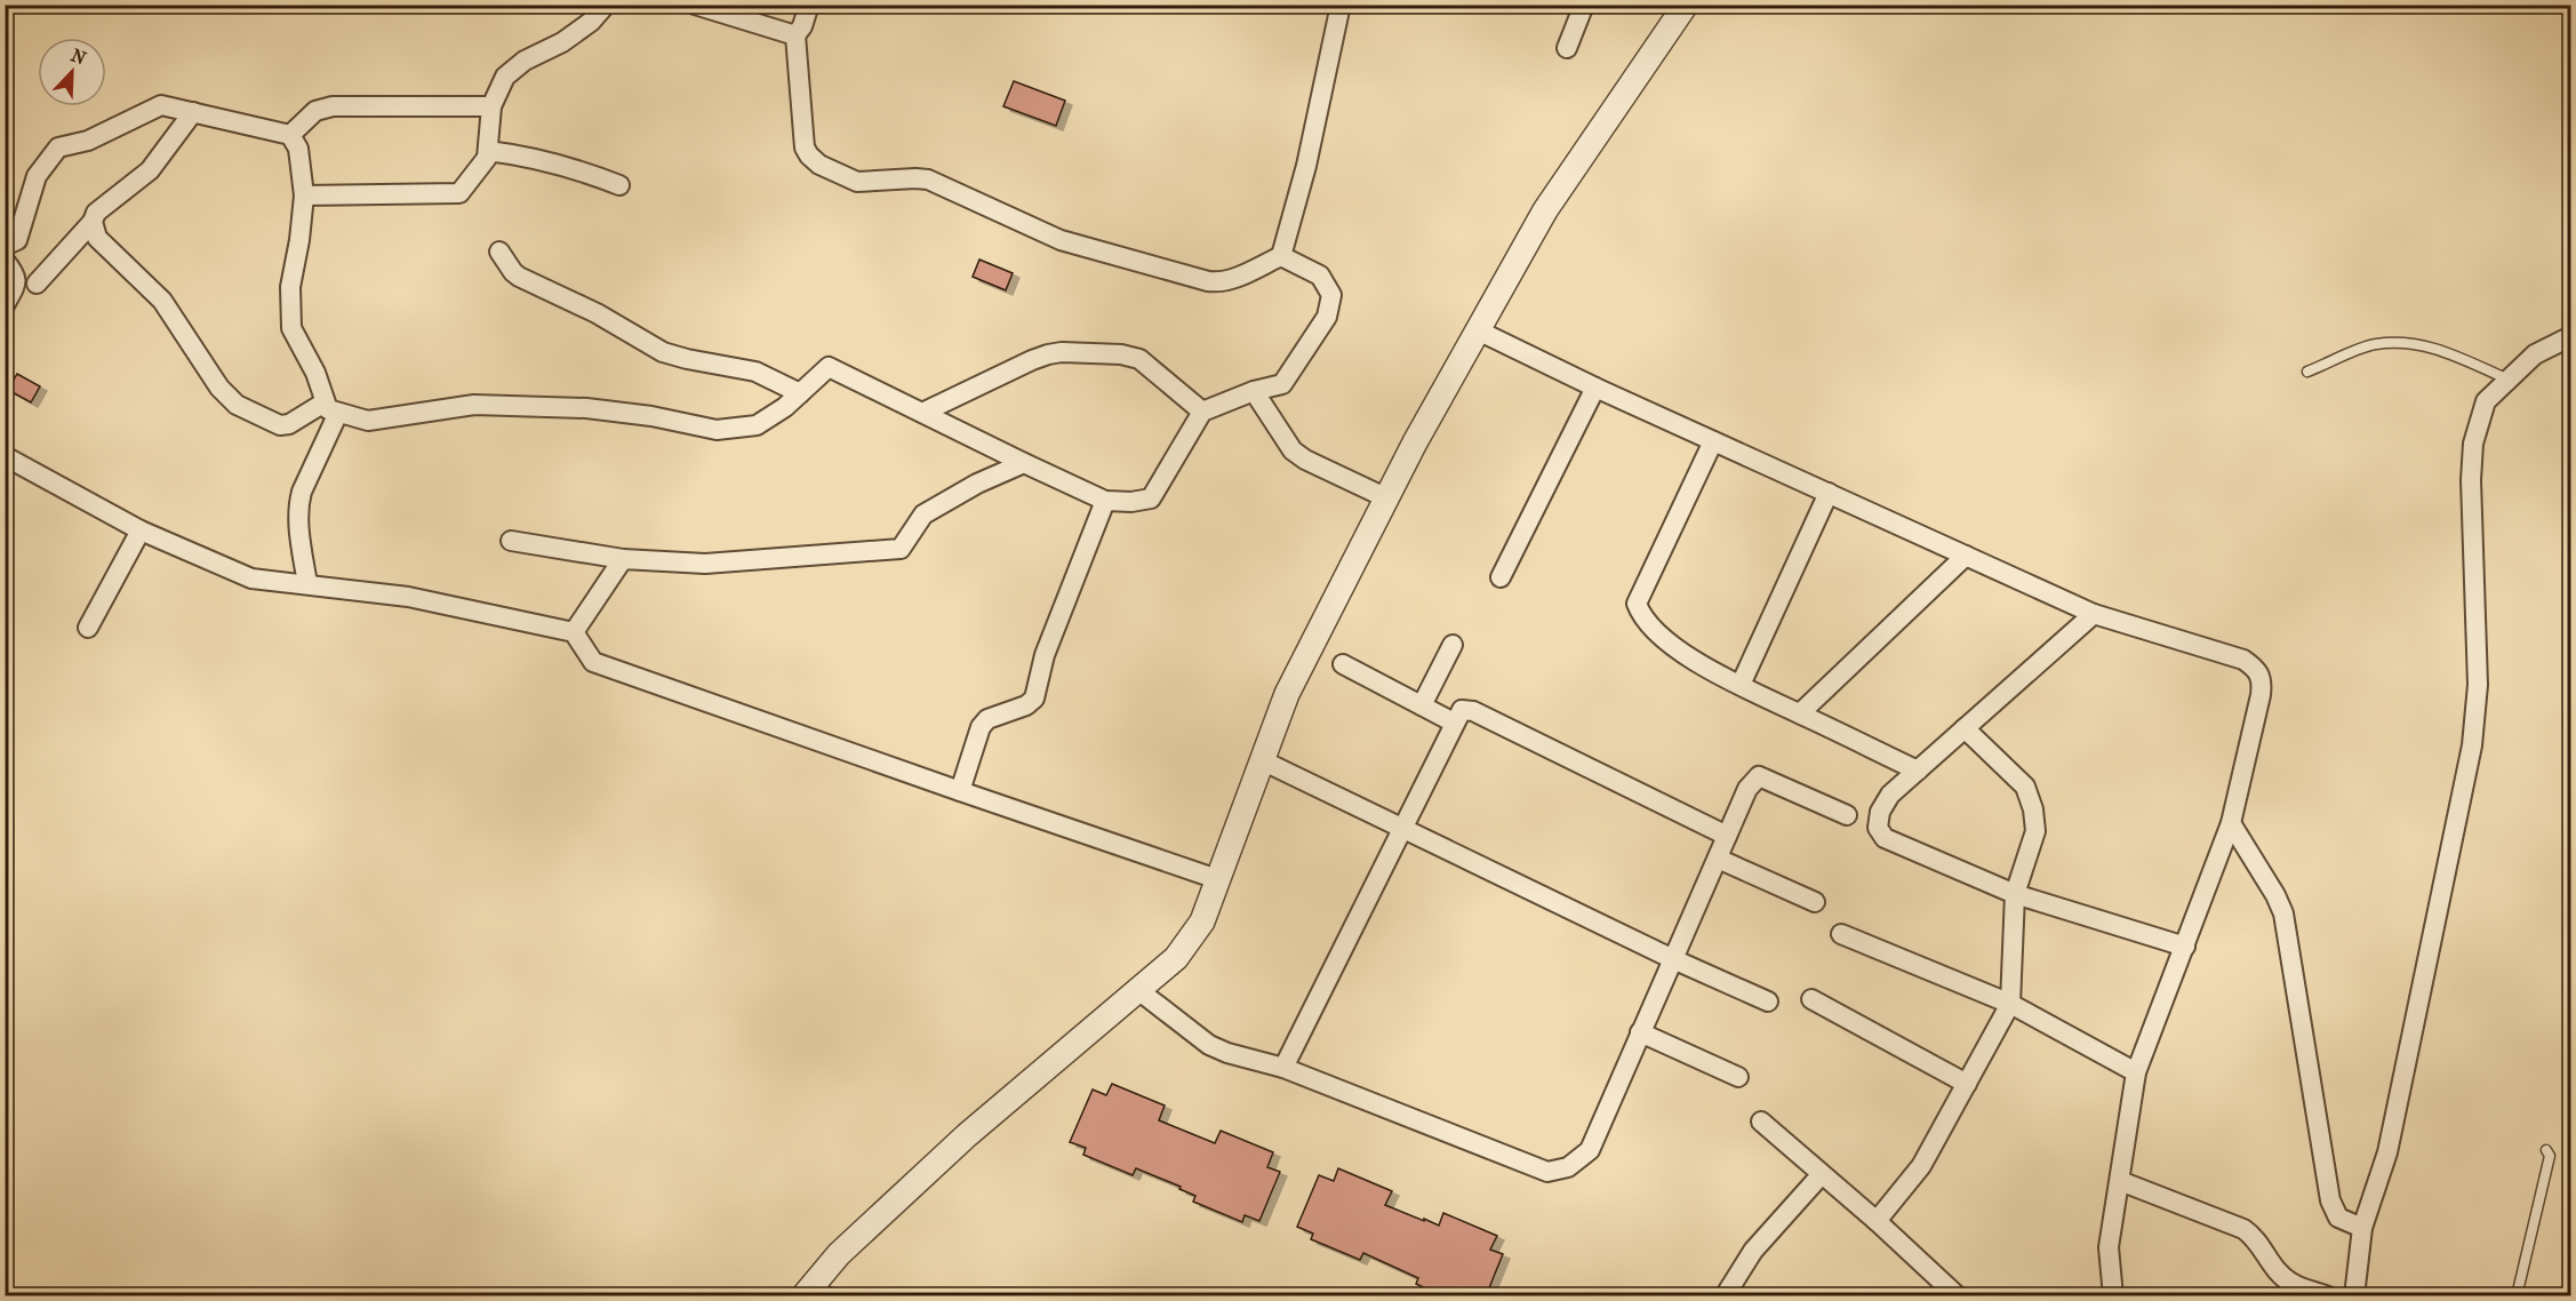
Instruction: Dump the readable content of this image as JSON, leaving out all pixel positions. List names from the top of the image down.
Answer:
{
  "north": "top right"
}
